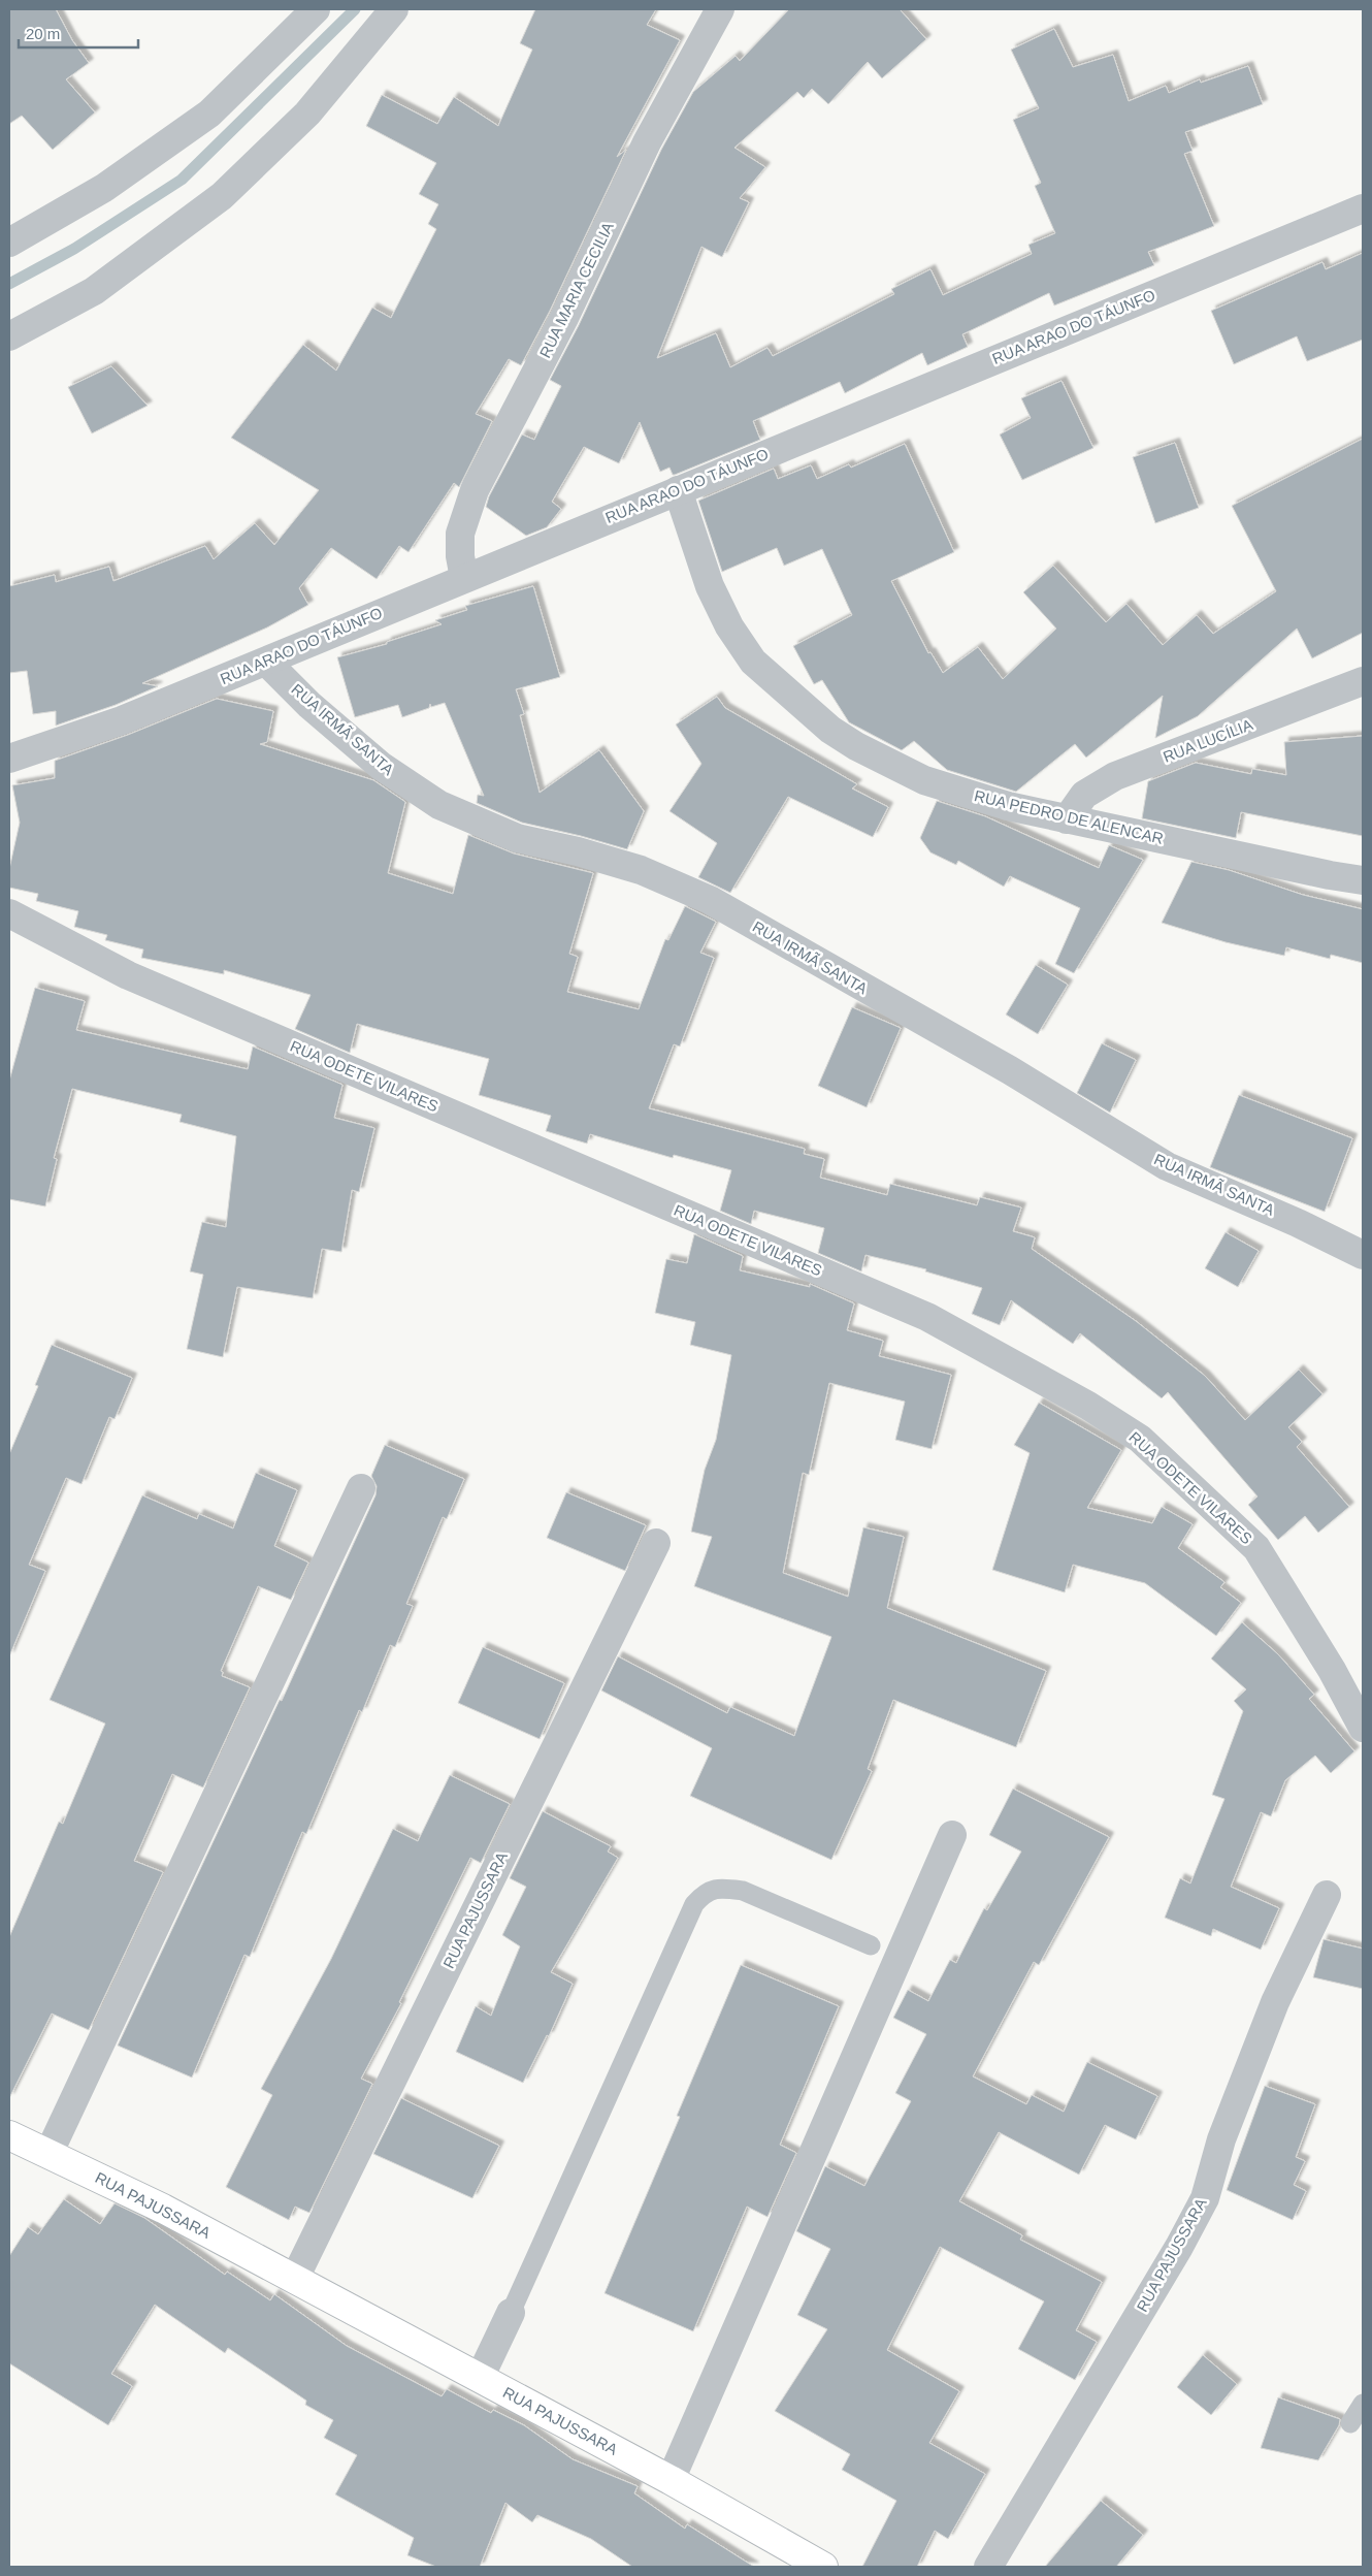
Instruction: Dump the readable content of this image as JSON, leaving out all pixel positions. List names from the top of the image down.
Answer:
{
  "streets": {
    "main road": ["RUA PAJUSSARA"],
    "street": [
      "RUA MARIA CECILIA",
      "RUA ARAO DO TÁUNFO",
      "RUA IRMÃ SANTA",
      "RUA LUCÍLIA",
      "RUA PEDRO DE ALENCAR",
      "RUA ODETE VILARES"
    ]
  },
  "crossings": [
    ["RUA MARIA CECILIA", "RUA ARAO DO TÁUNFO"],
    ["RUA ARAO DO TÁUNFO", "RUA IRMÃ SANTA"],
    ["RUA ARAO DO TÁUNFO", "RUA PEDRO DE ALENCAR"],
    ["RUA LUCÍLIA", "RUA PEDRO DE ALENCAR"]
  ],
  "scale_bar": "20 m"
}
